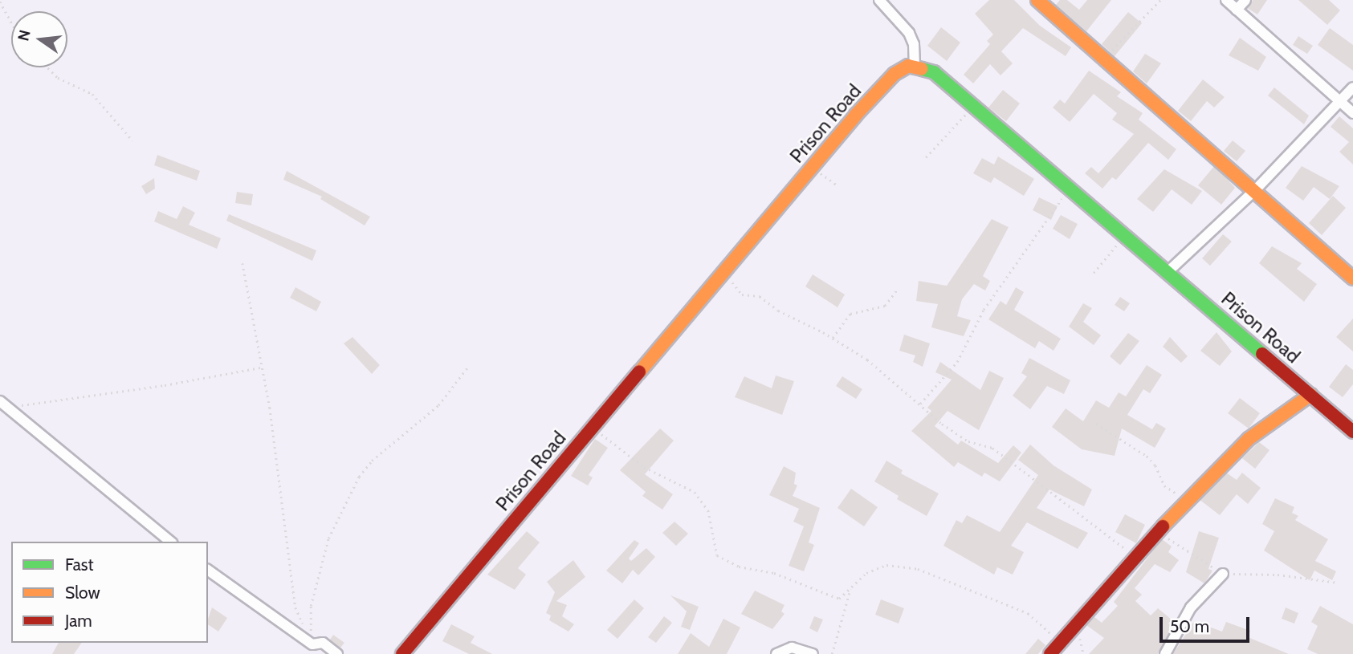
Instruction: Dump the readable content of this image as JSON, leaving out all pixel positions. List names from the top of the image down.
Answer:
{
  "streets": {
    "street": ["Prison Road"]
  },
  "legend": ["Fast", "Slow", "Jam"],
  "scale_bar": "50 m",
  "north": "left"
}
